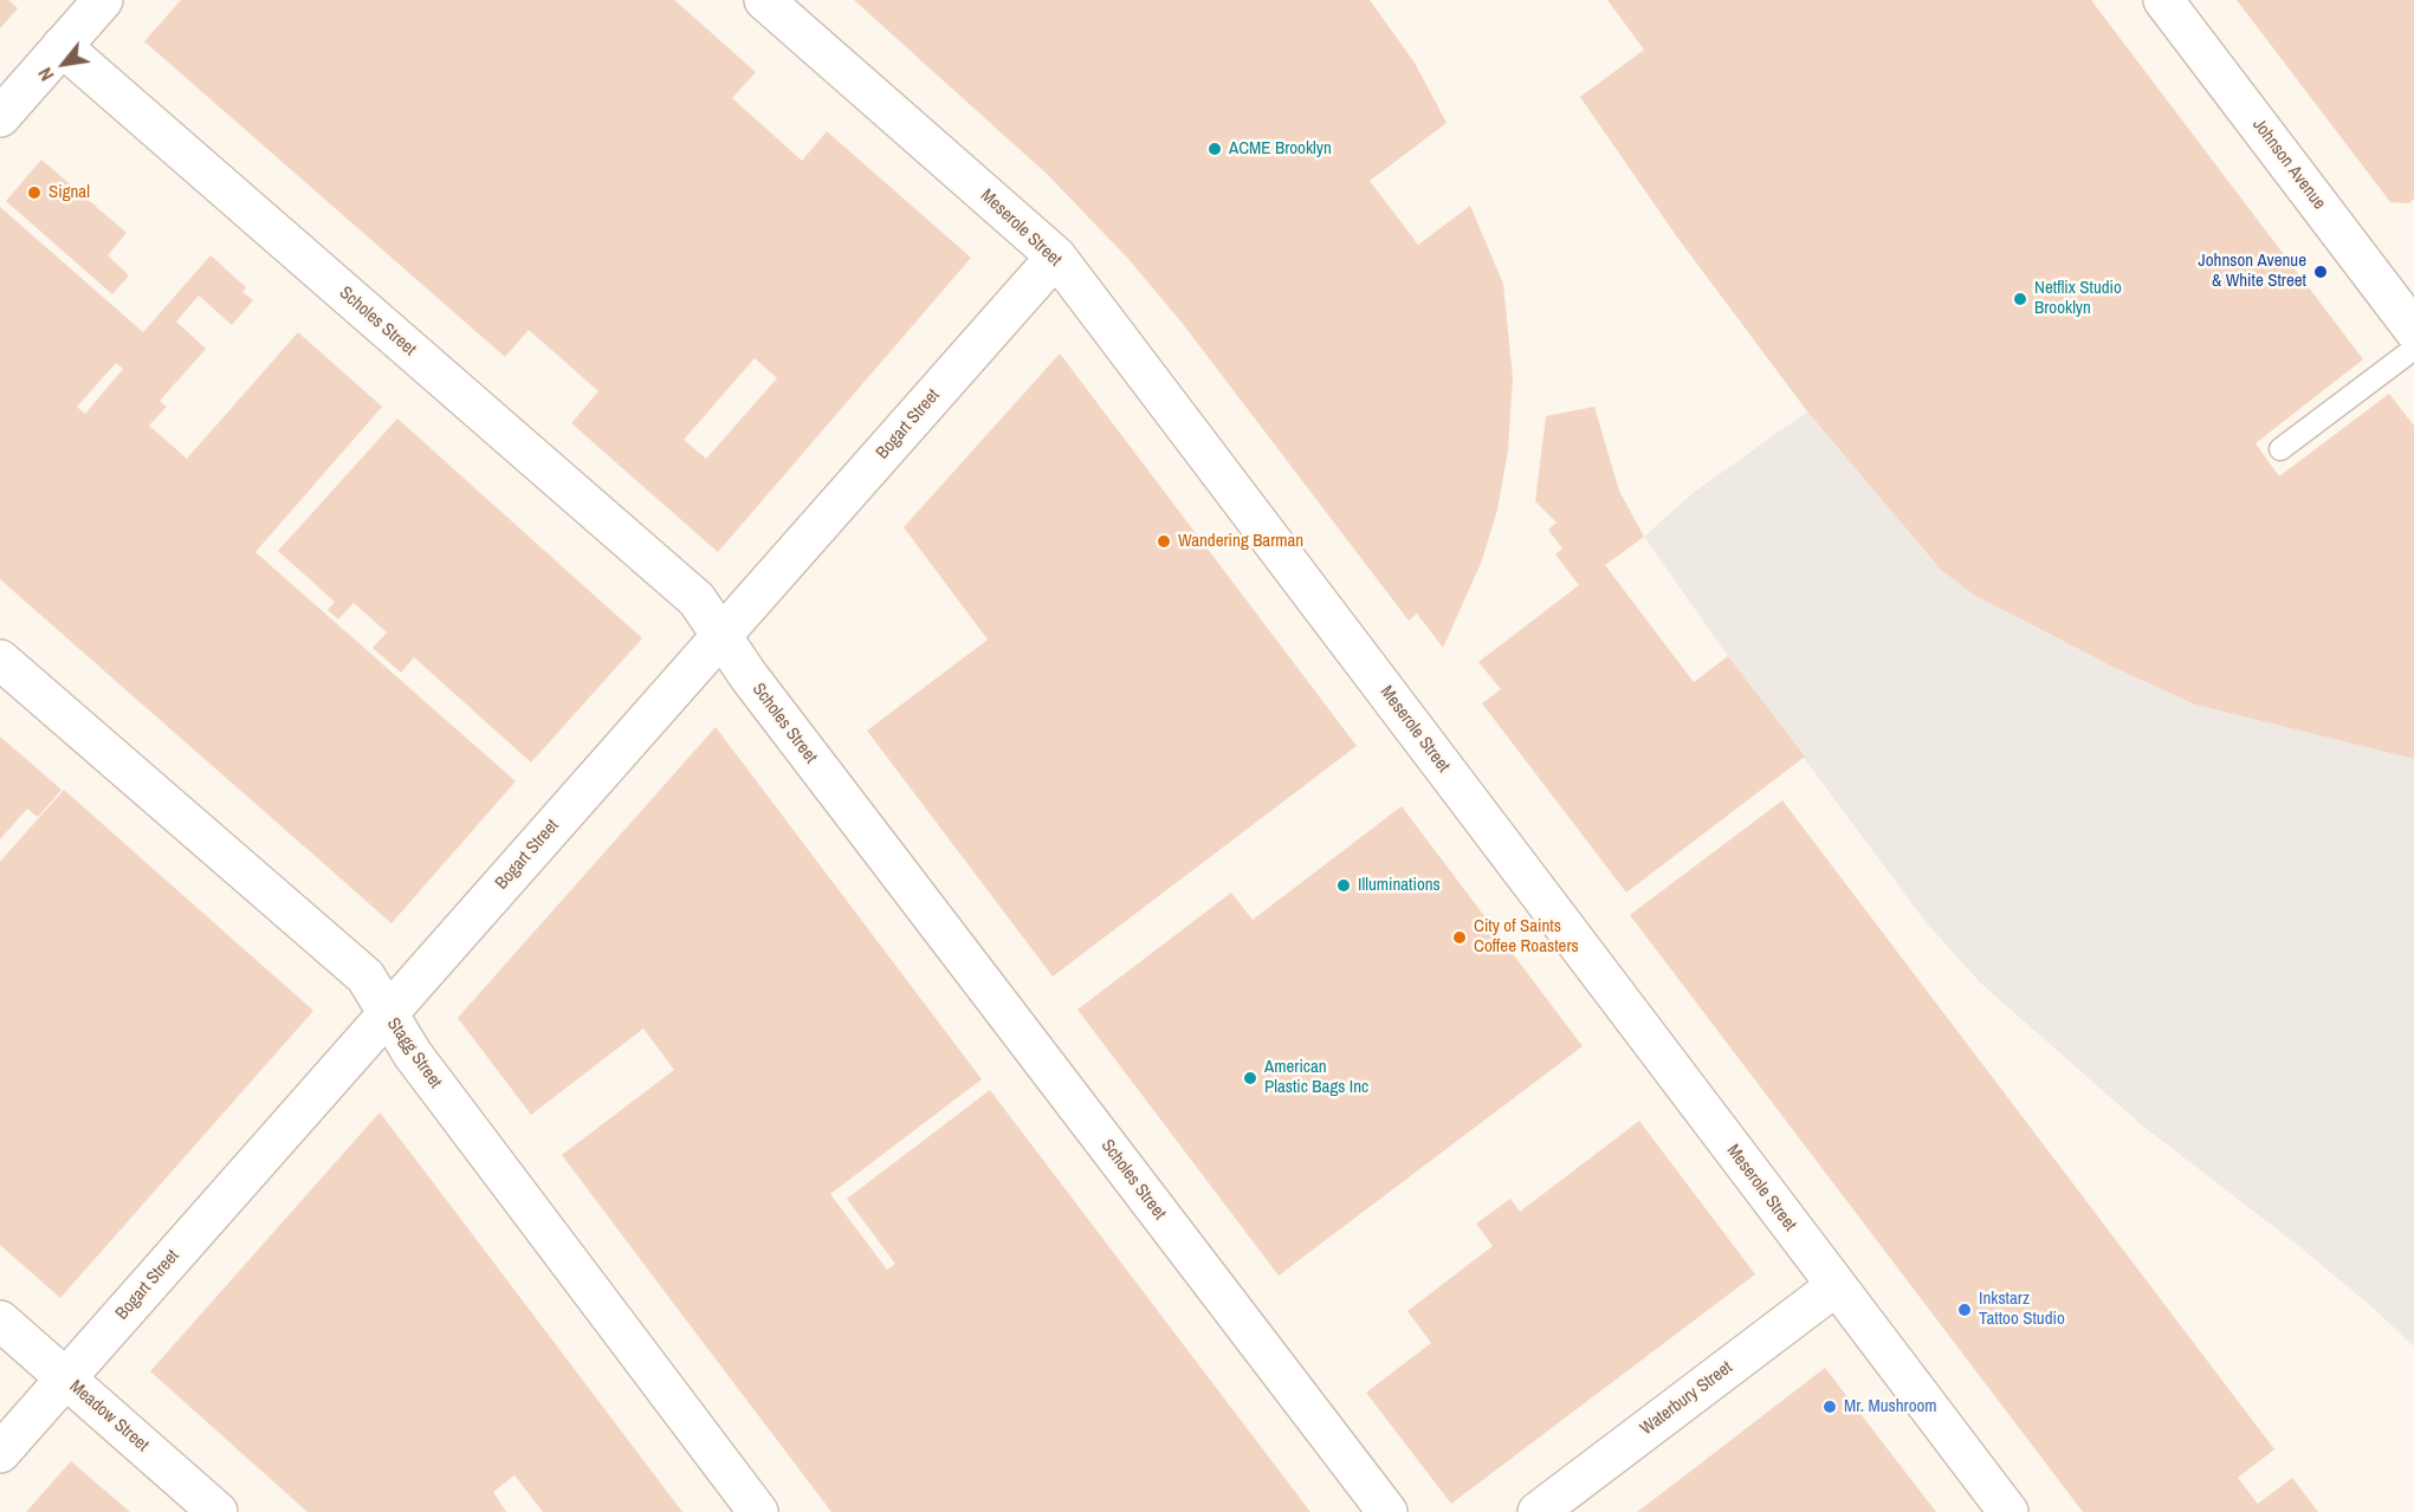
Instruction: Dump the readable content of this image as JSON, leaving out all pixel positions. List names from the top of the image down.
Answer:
{
  "streets": {
    "street": [
      "Johnson Avenue",
      "Meserole Street",
      "Scholes Street",
      "Bogart Street",
      "Stagg Street",
      "Waterbury Street",
      "Meadow Street"
    ]
  },
  "crossings": [
    ["Meserole Street", "Bogart Street"],
    ["Meserole Street", "Waterbury Street"],
    ["Scholes Street", "Bogart Street"],
    ["Bogart Street", "Stagg Street"],
    ["Bogart Street", "Meadow Street"]
  ],
  "places": [
    "ACME Brooklyn",
    "Signal",
    "Johnson Avenue & White Street",
    "Netflix Studio Brooklyn",
    "Wandering Barman",
    "Illuminations",
    "City of Saints Coffee Roasters",
    "American Plastic Bags Inc",
    "Inkstarz Tattoo Studio",
    "Mr. Mushroom"
  ],
  "north": "bottom left"
}
